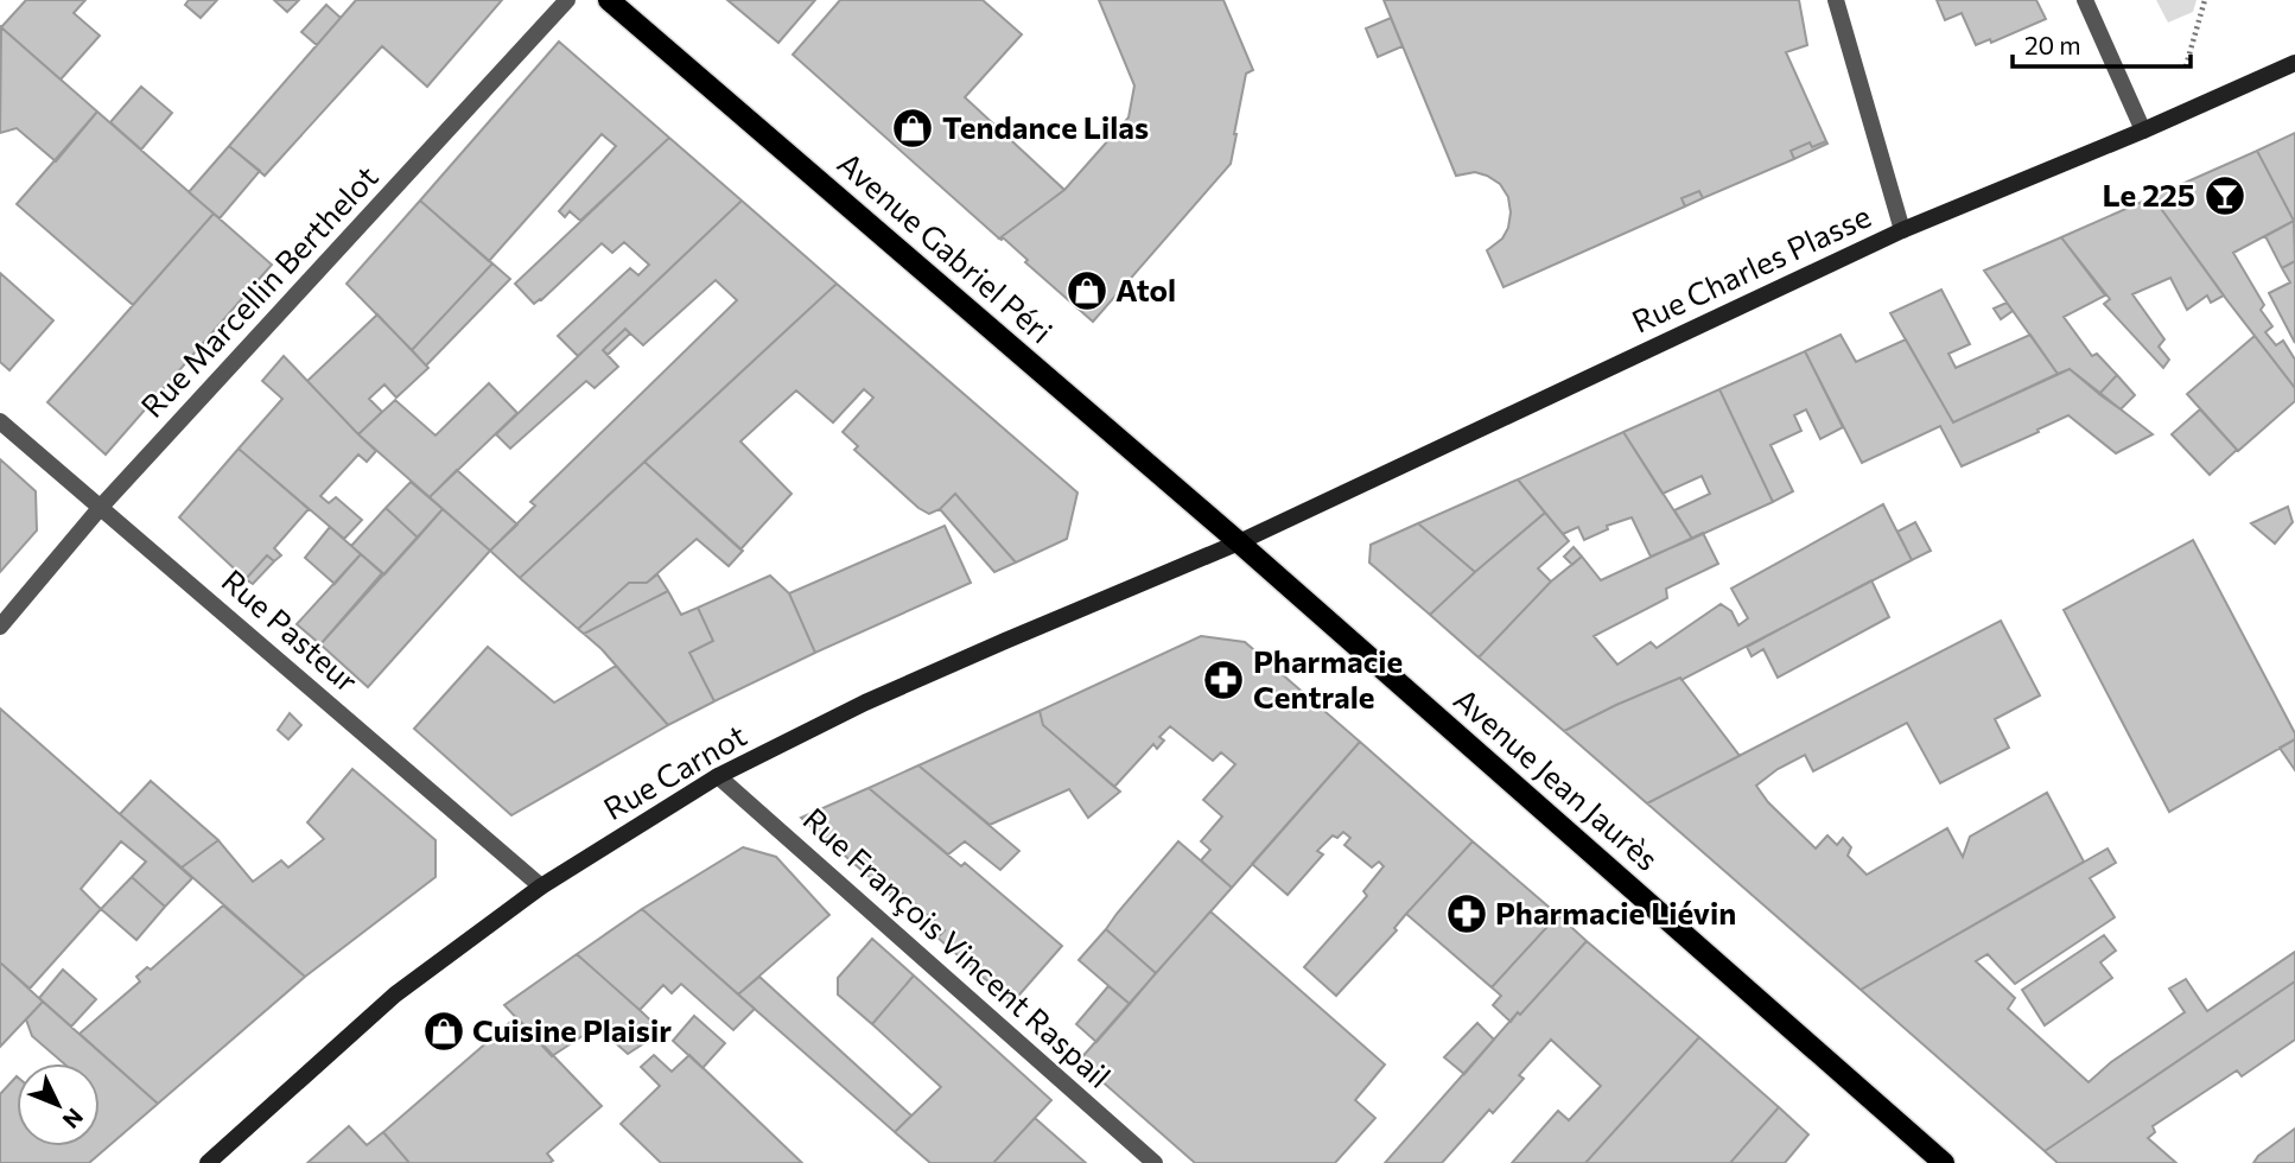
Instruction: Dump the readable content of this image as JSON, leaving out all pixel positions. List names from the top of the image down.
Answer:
{
  "streets": {
    "main road": [
      "Avenue Gabriel Péri",
      "Rue Charles Plasse",
      "Rue Carnot",
      "Avenue Jean Jaurès"
    ],
    "street": ["Rue Marcellin Berthelot", "Rue Pasteur", "Rue François Vincent Raspail"]
  },
  "crossings": [
    ["Avenue Gabriel Péri", "Rue Charles Plasse"],
    ["Avenue Gabriel Péri", "Rue Carnot"],
    ["Avenue Gabriel Péri", "Avenue Jean Jaurès"],
    ["Rue Charles Plasse", "Rue Carnot"],
    ["Rue Charles Plasse", "Avenue Jean Jaurès"],
    ["Rue Marcellin Berthelot", "Rue Pasteur"],
    ["Rue Pasteur", "Rue Carnot"],
    ["Rue Carnot", "Avenue Jean Jaurès"],
    ["Rue Carnot", "Rue François Vincent Raspail"]
  ],
  "places": {
    "shop": ["Tendance Lilas", "Atol", "Cuisine Plaisir"],
    "bar": ["Le 225"],
    "pharmacy": ["Pharmacie Centrale", "Pharmacie Liévin"]
  },
  "scale_bar": "20 m",
  "north": "bottom right"
}
